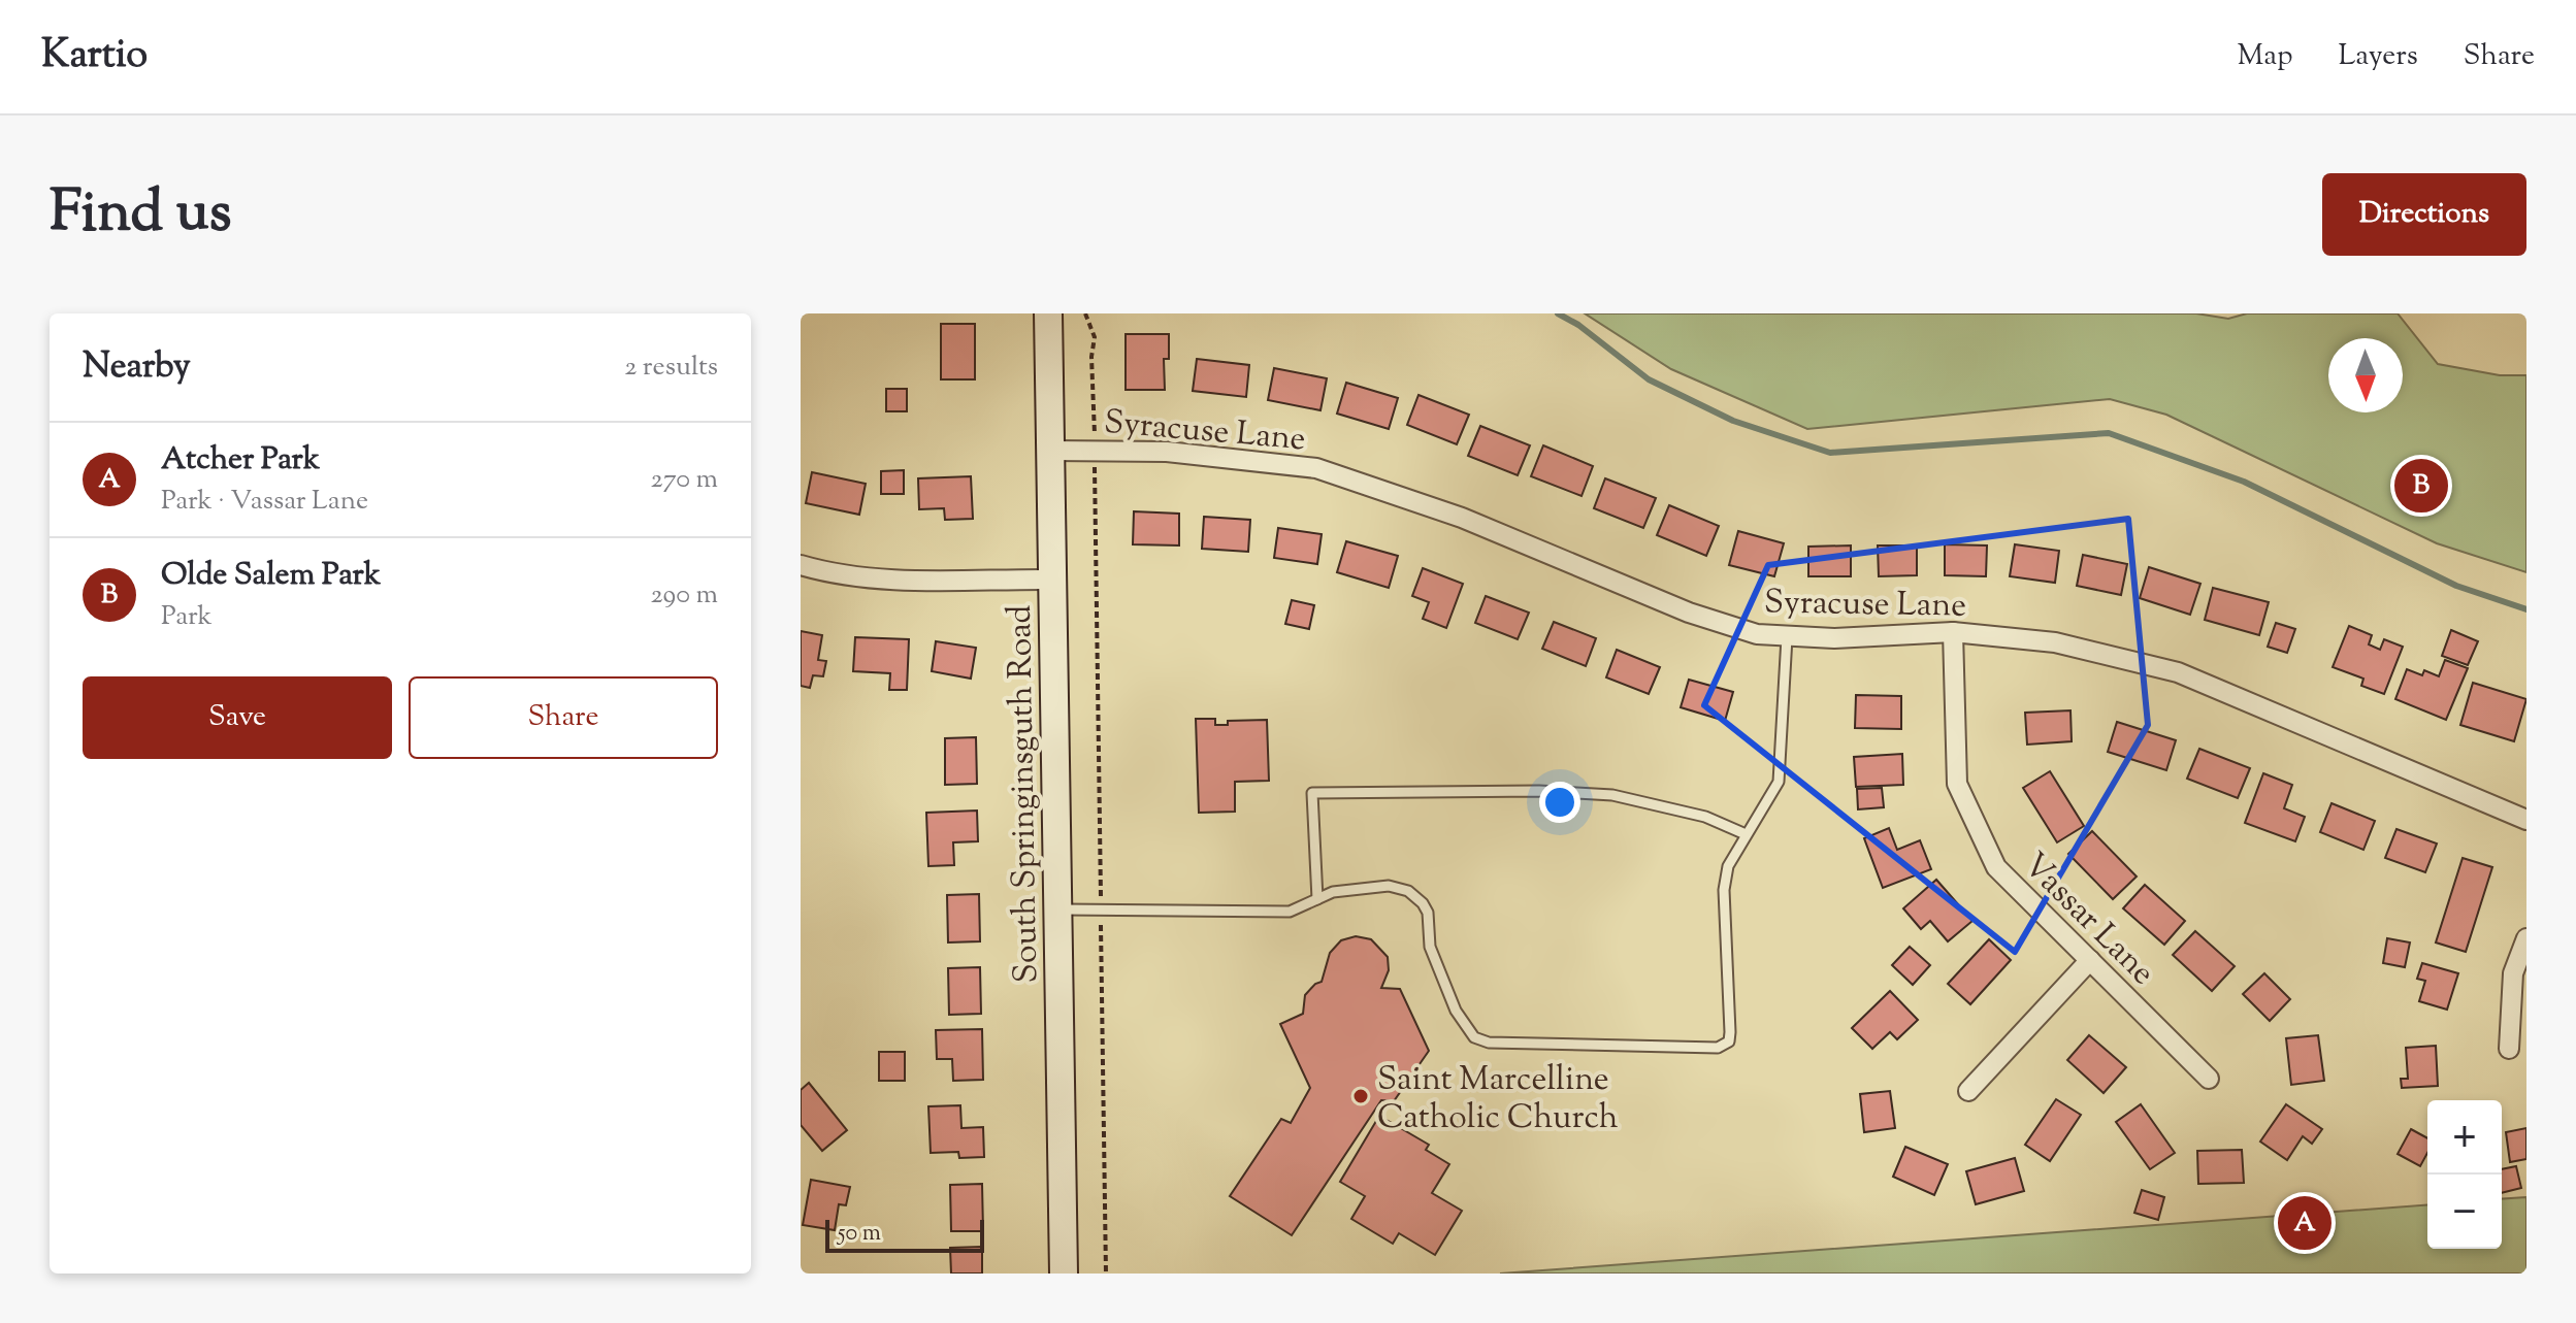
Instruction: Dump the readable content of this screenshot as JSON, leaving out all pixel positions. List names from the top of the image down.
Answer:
{
  "streets": {
    "street": ["Syracuse Lane", "South Springinsguth Road", "Vassar Lane"]
  },
  "crossings": [
    ["Syracuse Lane", "South Springinsguth Road"],
    ["Syracuse Lane", "Vassar Lane"]
  ],
  "places": ["Saint Marcelline Catholic Church"],
  "scale_bar": "50 m",
  "north": "bottom",
  "page": {
    "header": "Kartio",
    "nav": ["Map", "Layers", "Share"],
    "title": "Find us",
    "buttons": [
      "Directions",
      ["Save", "Share"]
    ],
    "heading": ["Nearby", "2 results"],
    "list": [
      {
        "mark": "A",
        "name": "Atcher Park",
        "note": "Park · Vassar Lane",
        "value": "270 m"
      },
      {
        "mark": "B",
        "name": "Olde Salem Park",
        "note": "Park",
        "value": "290 m"
      }
    ],
    "pins": ["B", "A"],
    "map_buttons": ["+", "−"],
    "scale": "50 m"
  }
}
